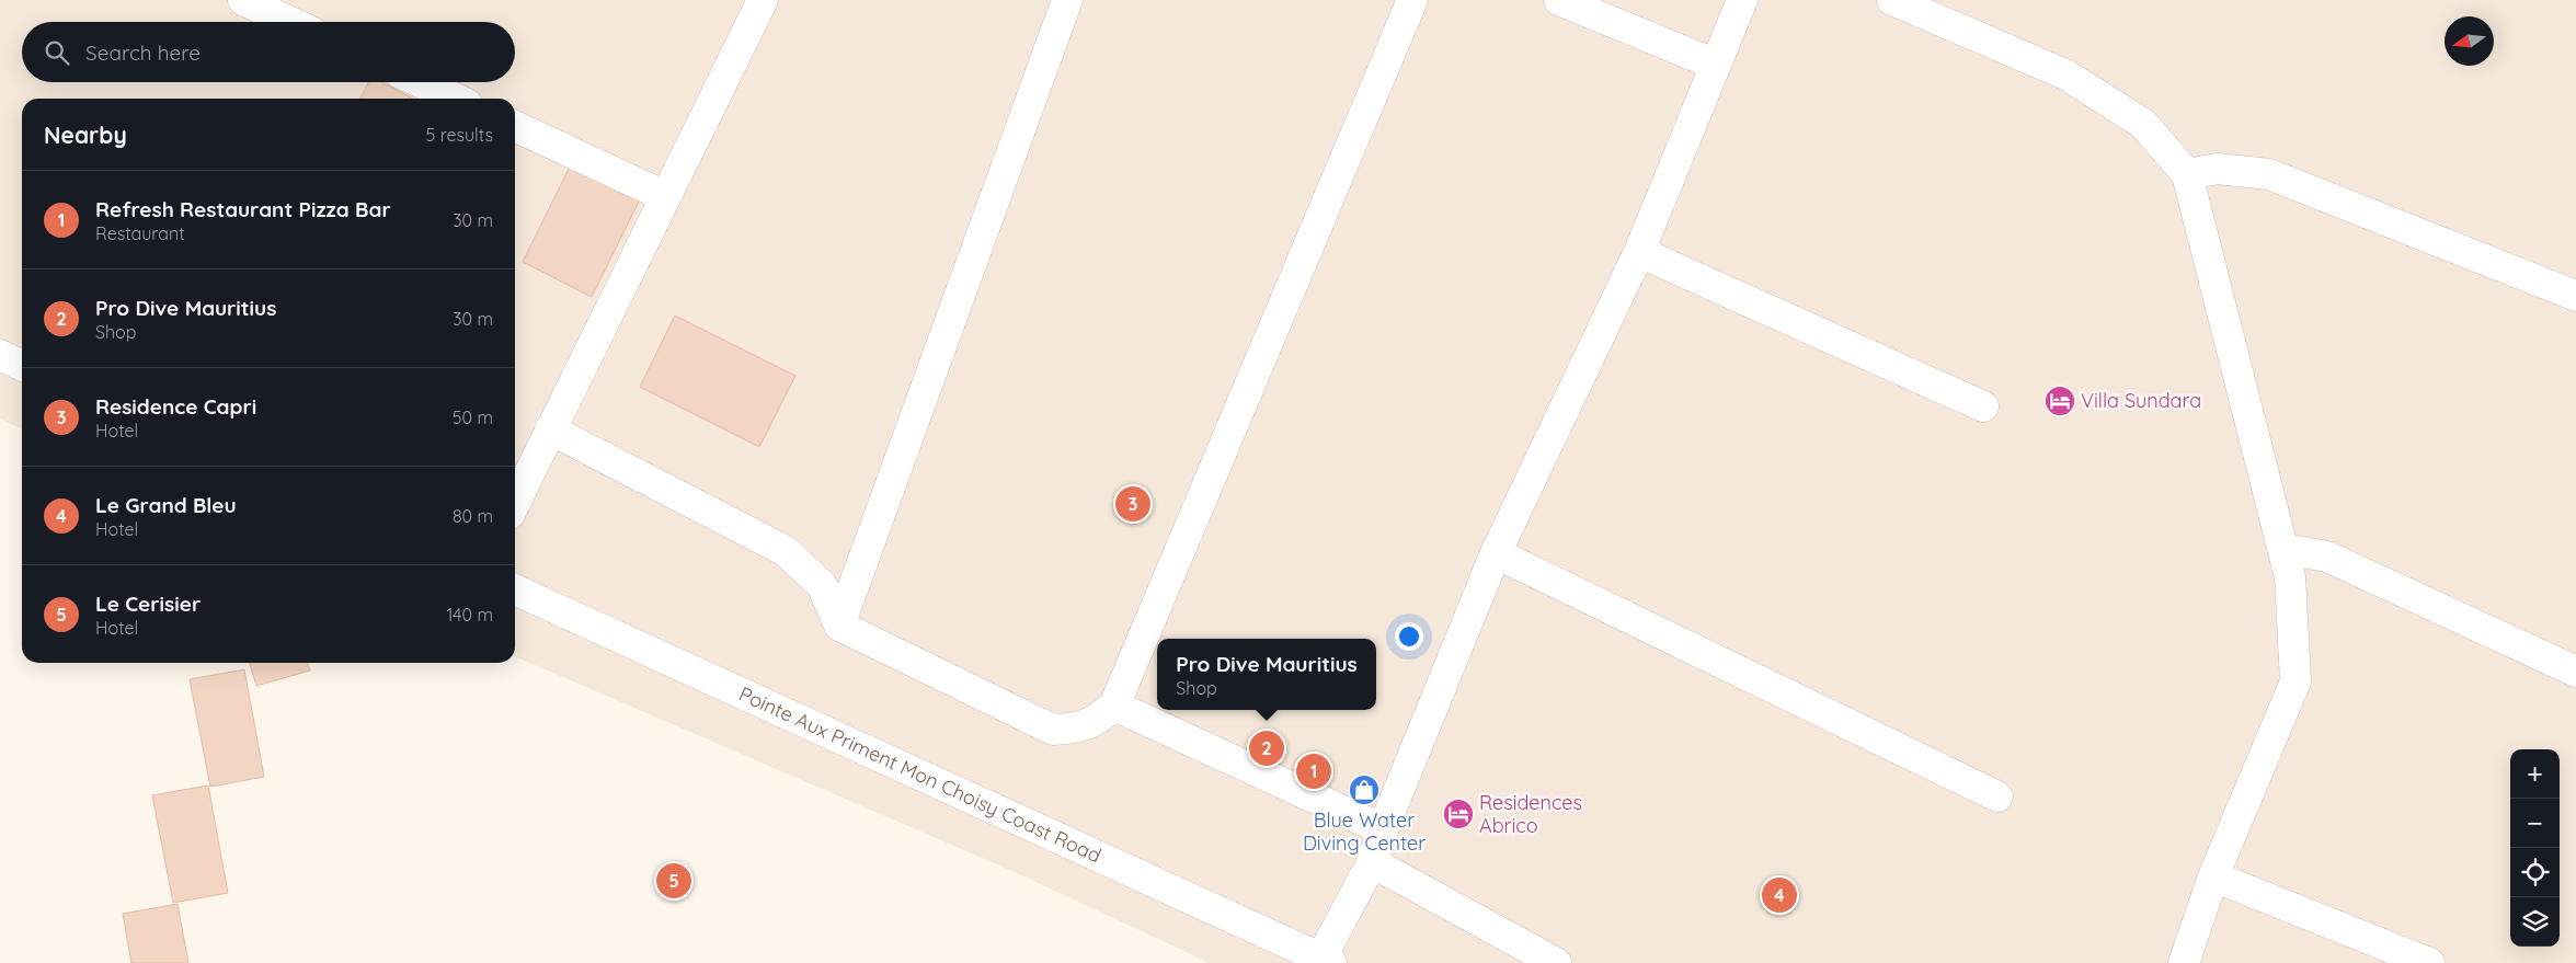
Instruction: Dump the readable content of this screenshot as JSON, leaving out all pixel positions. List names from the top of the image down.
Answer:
{
  "streets": {
    "street": ["Pointe Aux Priment Mon Choisy Coast Road"]
  },
  "places": {
    "hotel": ["Villa Sundara", "Residences Abrico"],
    "shop": ["Blue Water Diving Center"]
  },
  "north": "left",
  "page": {
    "search": "Search here",
    "heading": ["Nearby", "5 results"],
    "list": [
      {
        "mark": "1",
        "name": "Refresh Restaurant Pizza Bar",
        "note": "Restaurant",
        "value": "30 m"
      },
      {
        "mark": "2",
        "name": "Pro Dive Mauritius",
        "note": "Shop",
        "value": "30 m"
      },
      {
        "mark": "3",
        "name": "Residence Capri",
        "note": "Hotel",
        "value": "50 m"
      },
      {
        "mark": "4",
        "name": "Le Grand Bleu",
        "note": "Hotel",
        "value": "80 m"
      },
      {
        "mark": "5",
        "name": "Le Cerisier",
        "note": "Hotel",
        "value": "140 m"
      }
    ],
    "pins": [
      "3",
      "2",
      "1",
      "5",
      "4"
    ],
    "popup": ["Pro Dive Mauritius", "Shop"],
    "map_buttons": ["+", "−"]
  }
}
